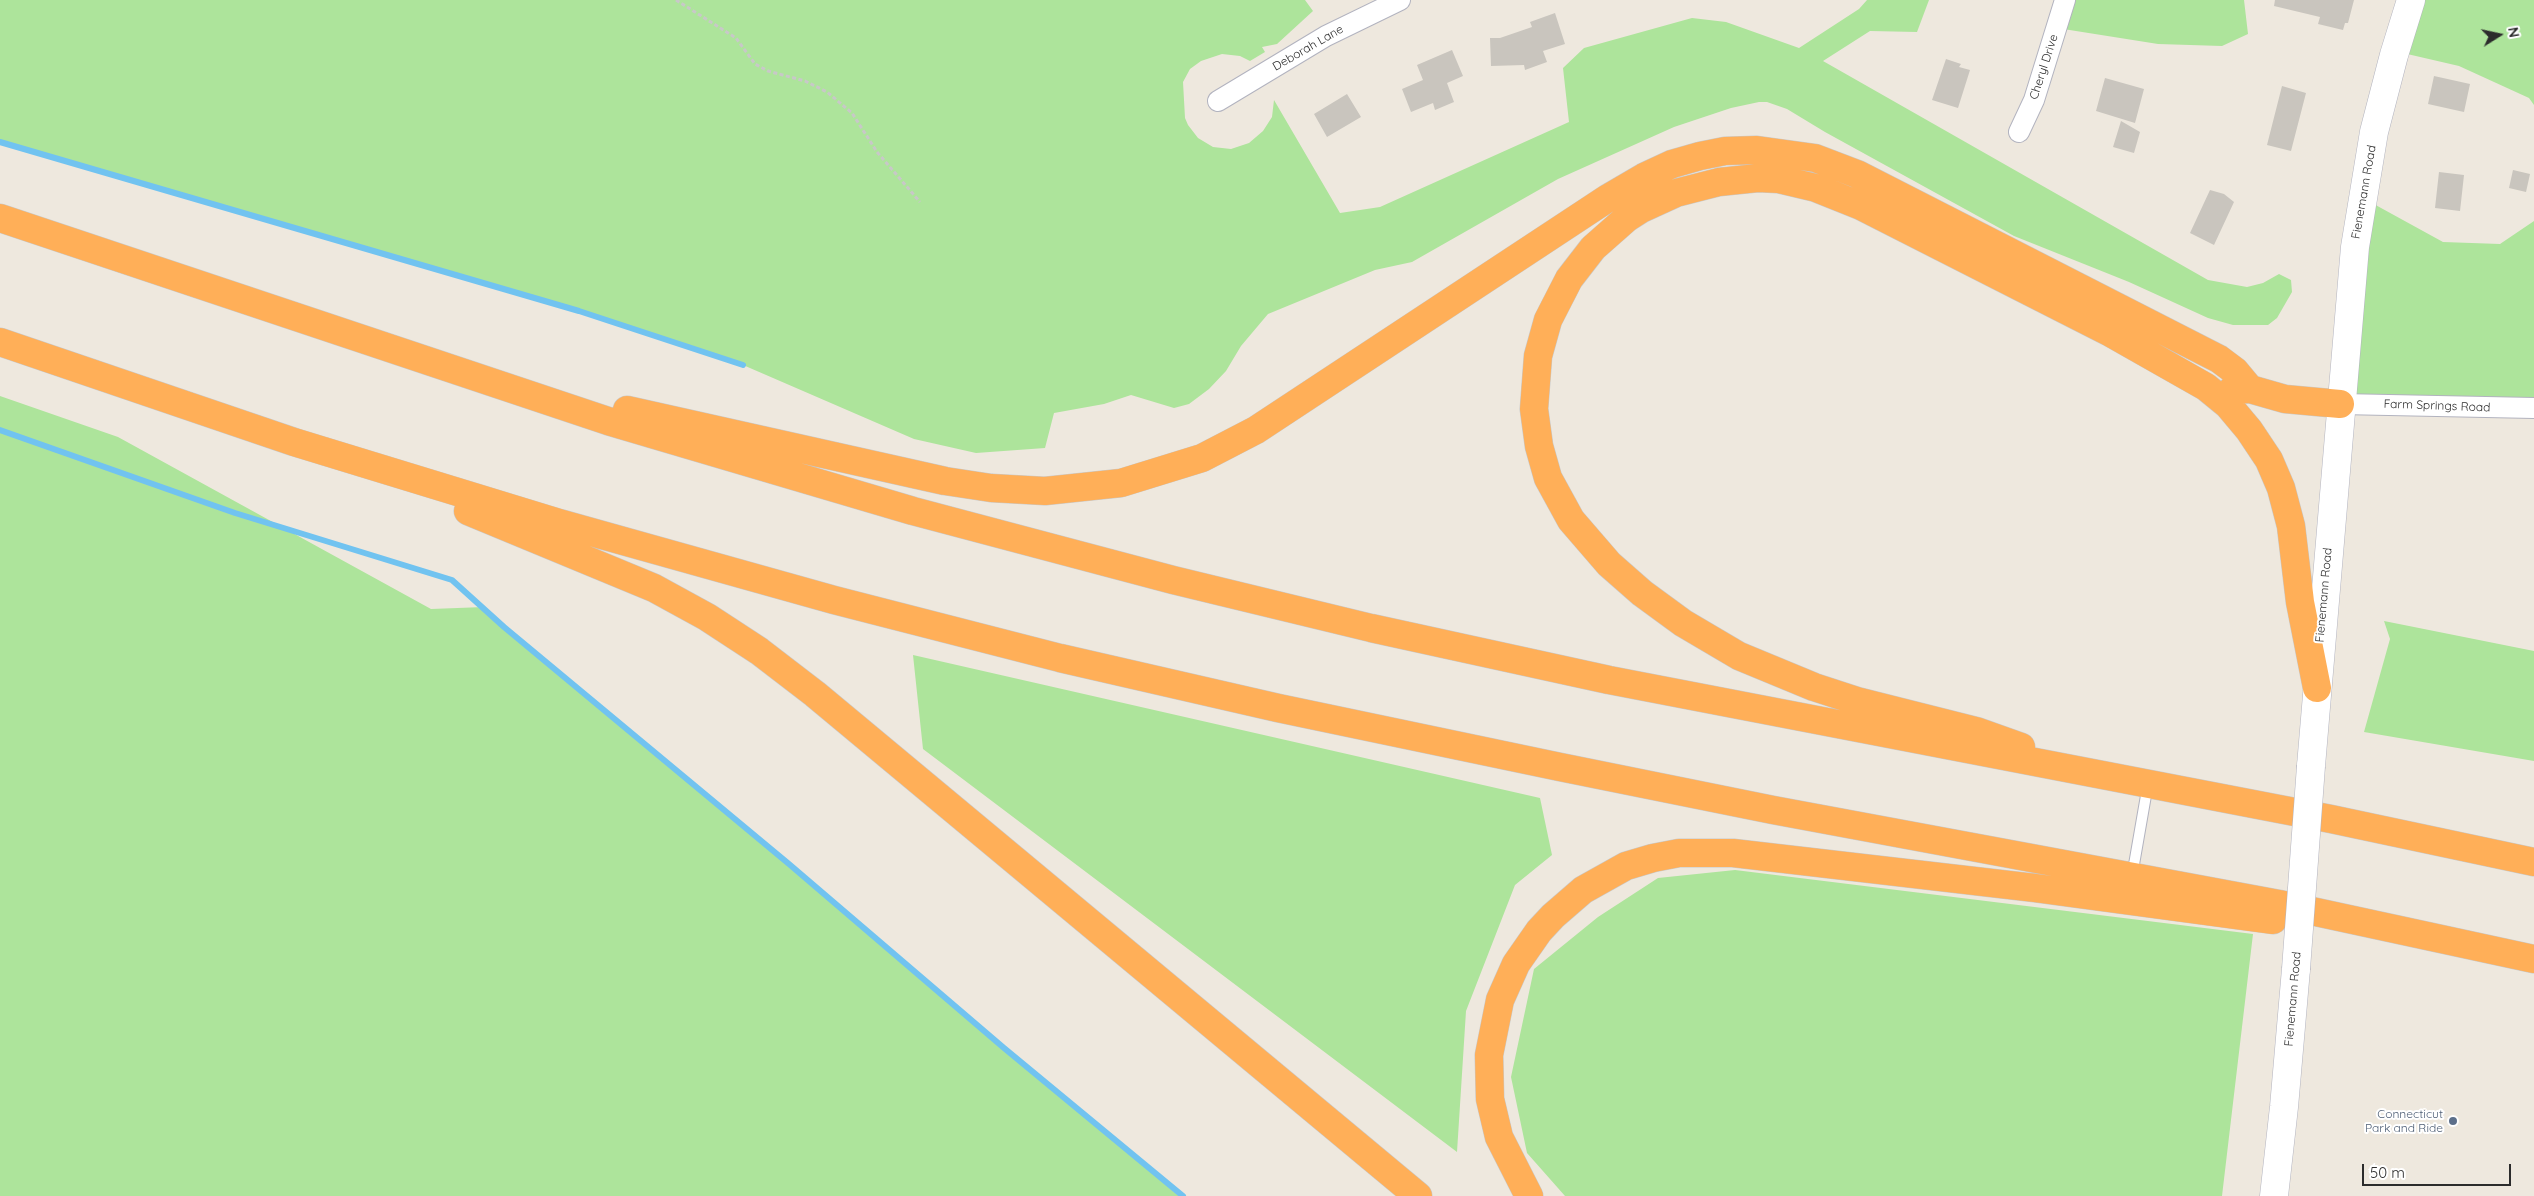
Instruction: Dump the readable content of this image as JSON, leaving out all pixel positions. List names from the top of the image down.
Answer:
{
  "streets": {
    "main road": ["Fienemann Road"],
    "street": ["Deborah Lane", "Cheryl Drive", "Farm Springs Road"]
  },
  "crossings": [
    ["Fienemann Road", "Farm Springs Road"]
  ],
  "places": ["Connecticut Park and Ride"],
  "scale_bar": "50 m",
  "north": "right"
}
